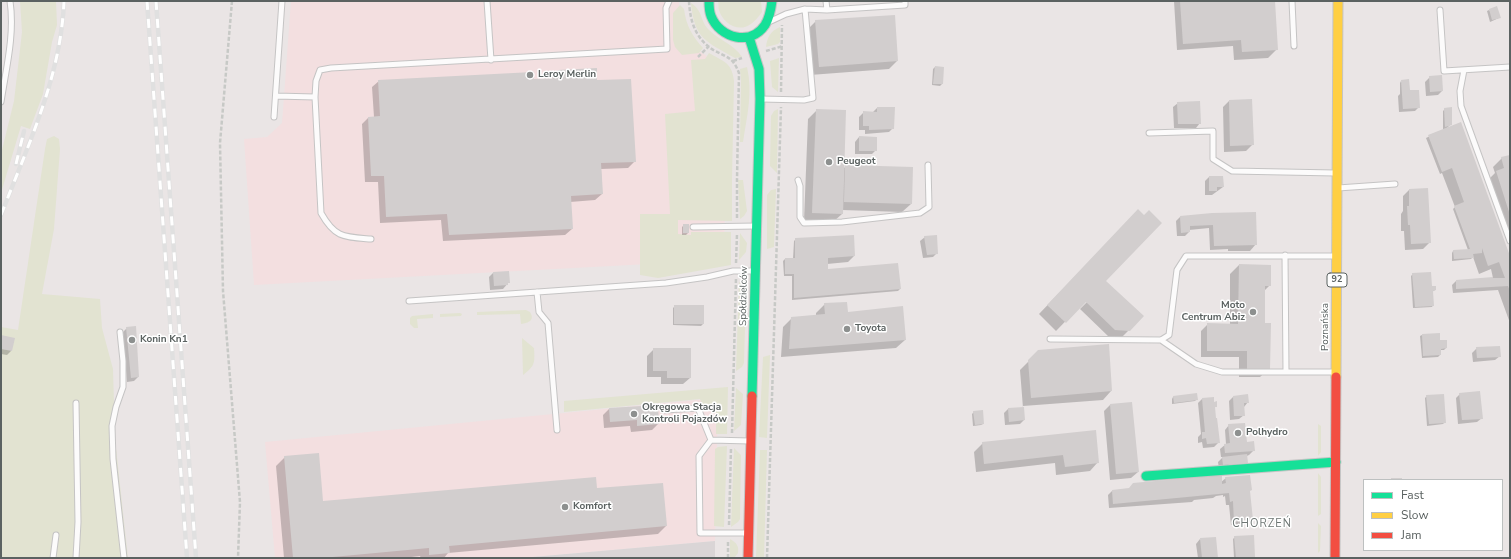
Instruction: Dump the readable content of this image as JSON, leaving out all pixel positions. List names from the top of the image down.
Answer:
{
  "streets": {
    "street": ["92", "Spółdzielców", "Poznańska"]
  },
  "districts": ["CHORZEŃ"],
  "places": [
    "Leroy Merlin",
    "Peugeot",
    "Moto Centrum Abiz",
    "Toyota",
    "Konin Kn1",
    "Okręgowa Stacja Kontroli Pojazdów",
    "Polhydro",
    "Komfort"
  ],
  "legend": ["Fast", "Slow", "Jam"]
}
